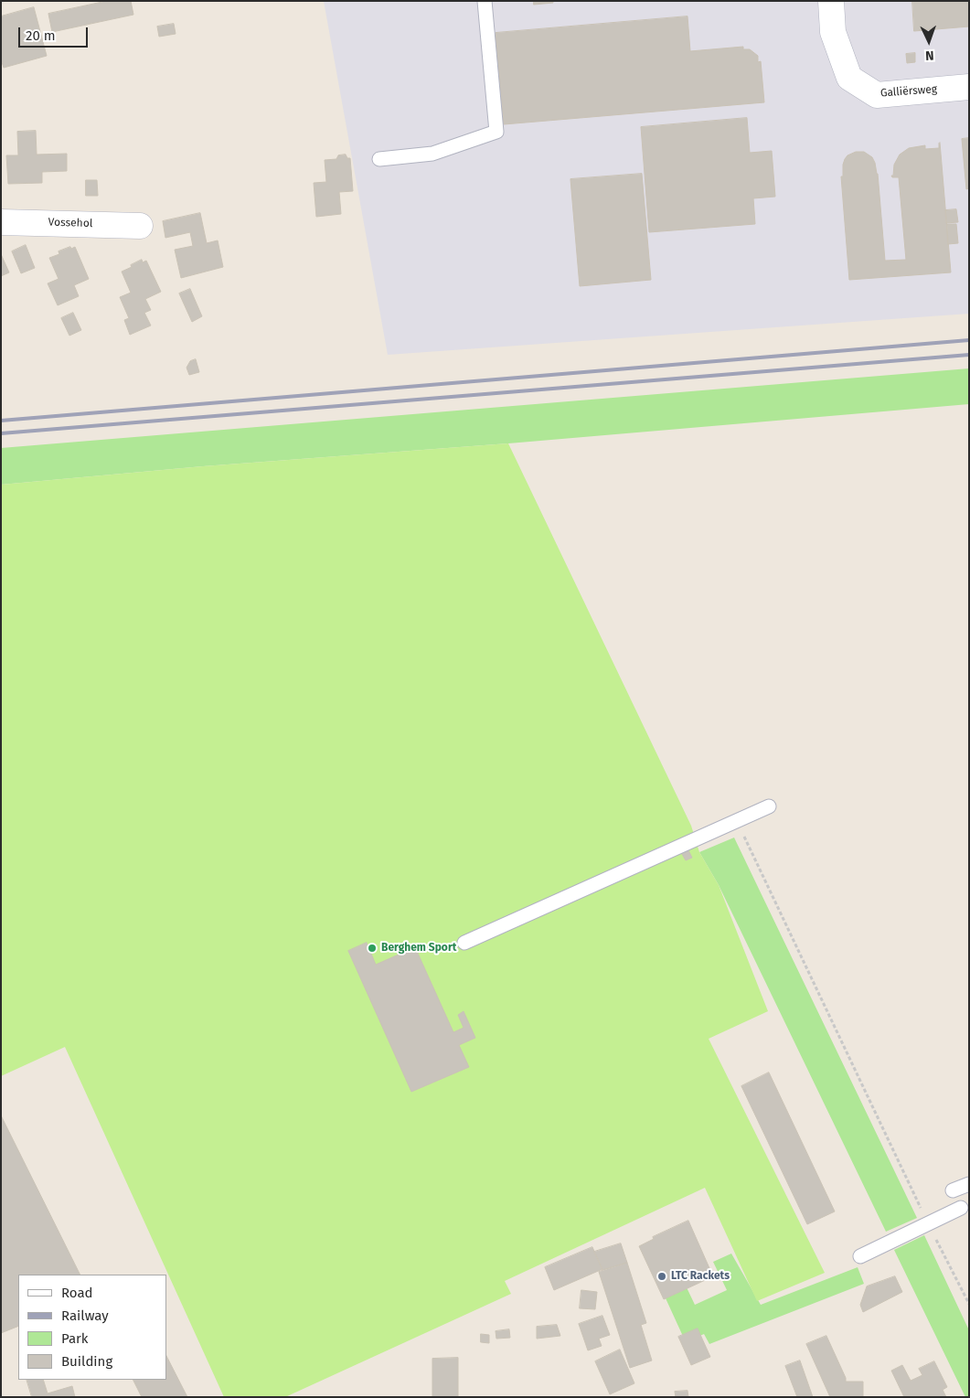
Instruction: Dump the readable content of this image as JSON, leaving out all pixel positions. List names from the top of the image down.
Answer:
{
  "streets": {
    "street": ["Galliërsweg", "Vossehol"]
  },
  "places": ["Berghem Sport", "LTC Rackets"],
  "legend": [
    "Road",
    "Railway",
    "Park",
    "Building"
  ],
  "scale_bar": "20 m",
  "north": "bottom"
}
